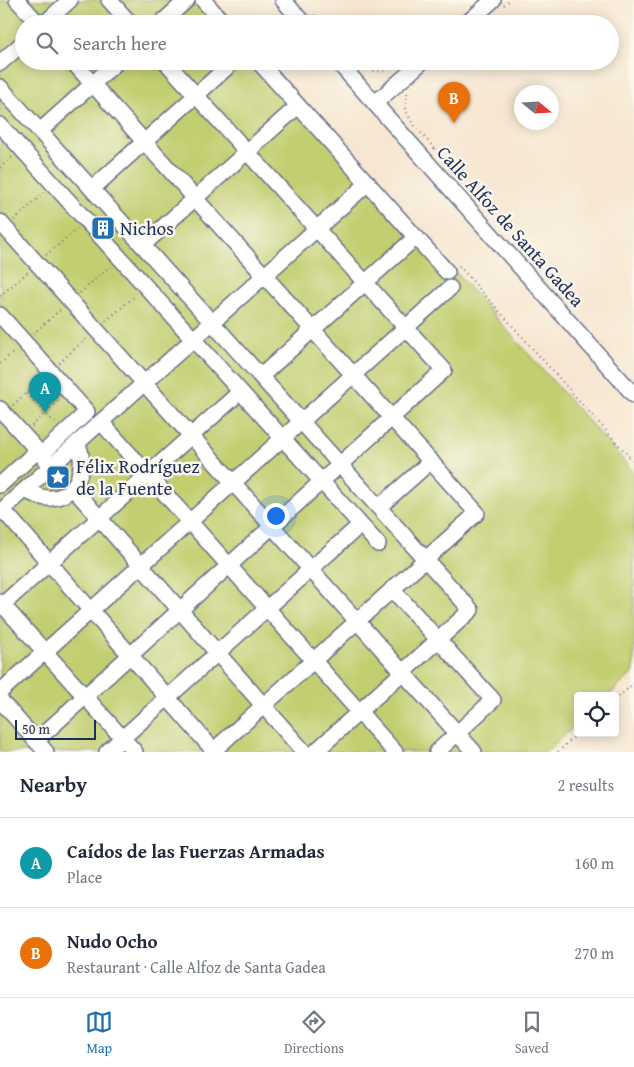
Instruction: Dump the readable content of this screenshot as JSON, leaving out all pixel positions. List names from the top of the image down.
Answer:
{
  "streets": {
    "street": ["Calle Alfoz de Santa Gadea"]
  },
  "places": {
    "building": ["Nichos"],
    "place": ["Félix Rodríguez de la Fuente"]
  },
  "scale_bar": "50 m",
  "north": "right",
  "page": {
    "search": "Search here",
    "pins": ["B", "A"],
    "scale": "50 m",
    "heading": ["Nearby", "2 results"],
    "list": [
      {
        "mark": "A",
        "name": "Caídos de las Fuerzas Armadas",
        "note": "Place",
        "value": "160 m"
      },
      {
        "mark": "B",
        "name": "Nudo Ocho",
        "note": "Restaurant · Calle Alfoz de Santa Gadea",
        "value": "270 m"
      }
    ],
    "nav": ["Map", "Directions", "Saved"]
  }
}
